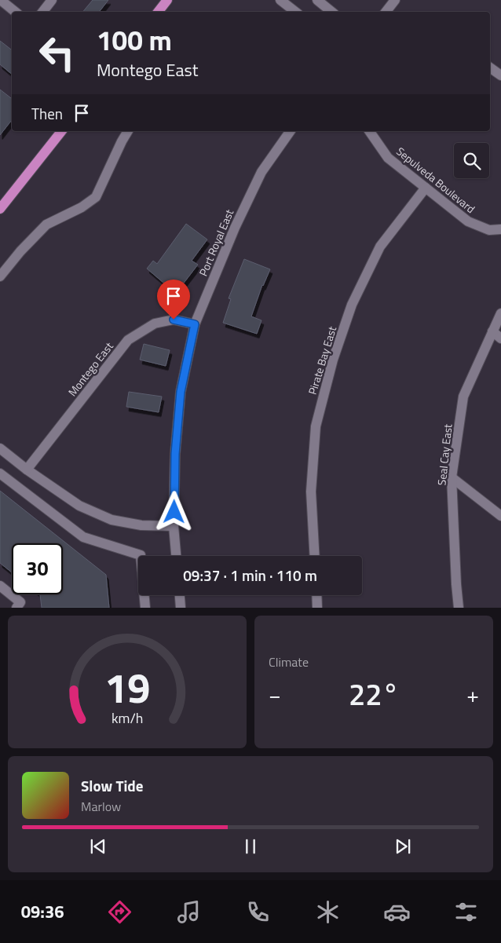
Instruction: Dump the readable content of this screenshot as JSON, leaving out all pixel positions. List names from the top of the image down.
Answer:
{
  "streets": {
    "street": [
      "Sepulveda Boulevard",
      "Port Royal East",
      "Pirate Bay East",
      "Montego East",
      "Seal Cay East"
    ]
  },
  "crossings": [
    ["Sepulveda Boulevard", "Pirate Bay East"],
    ["Port Royal East", "Montego East"]
  ],
  "page": {
    "turn": ["100 m", "Montego East"],
    "then": "Then",
    "limit": "30",
    "trip": "09:37 · 1 min · 110 m",
    "tile": "Climate",
    "heat": ["−", "22°", "+"],
    "song": ["Slow Tide", "Marlow"],
    "tabs": "09:36",
    "gauge": ["19", "km/h"]
  }
}
